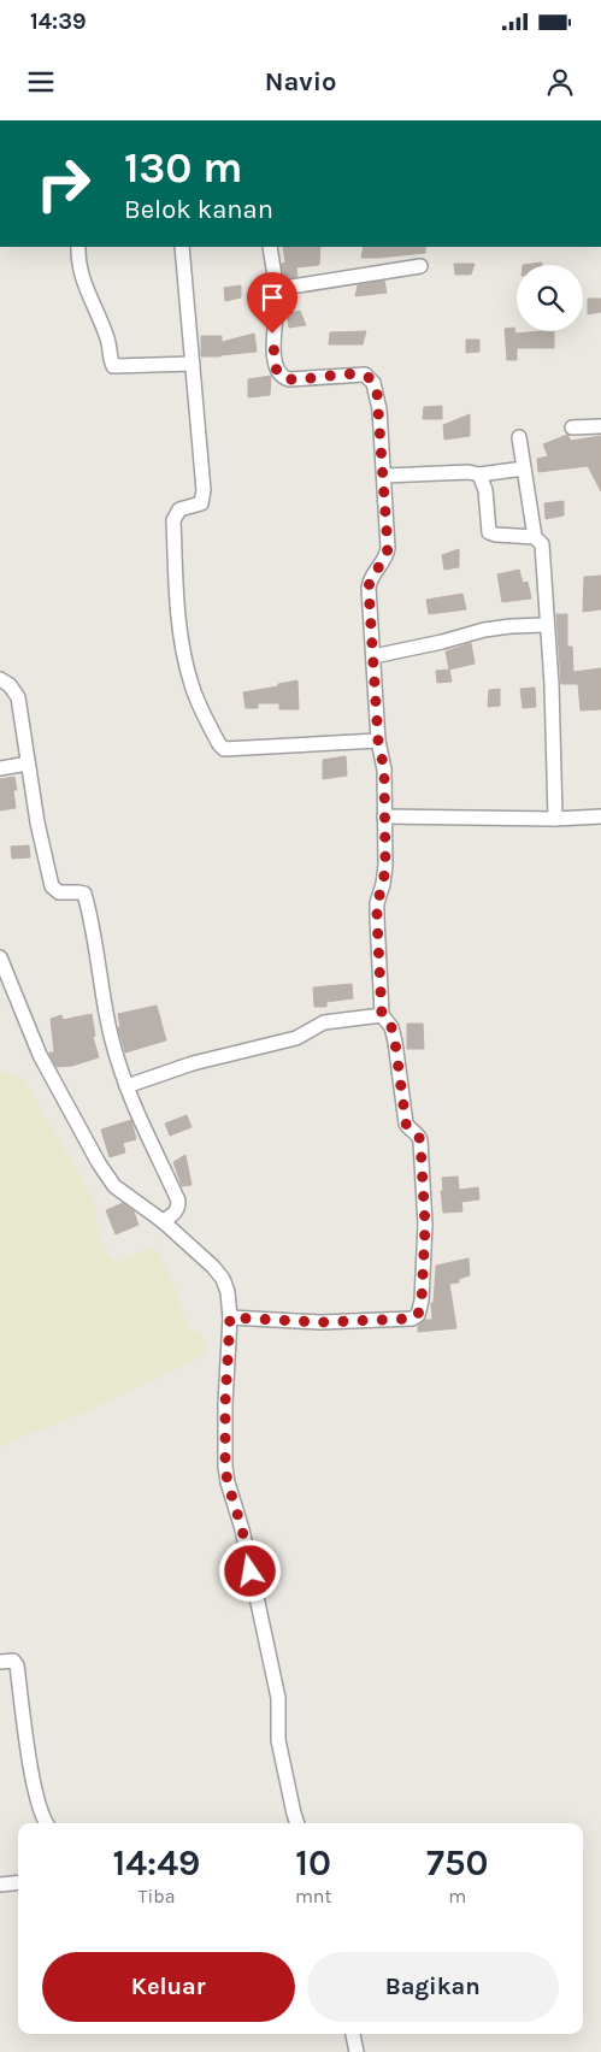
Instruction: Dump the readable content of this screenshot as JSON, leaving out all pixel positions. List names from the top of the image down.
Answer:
{
  "page": {
    "status": "14:39",
    "header": "Navio",
    "turn": ["130 m", "Belok kanan"],
    "eta": [
      "14:49",
      "Tiba",
      "10",
      "mnt",
      "750",
      "m"
    ],
    "buttons": ["Keluar", "Bagikan"]
  }
}
